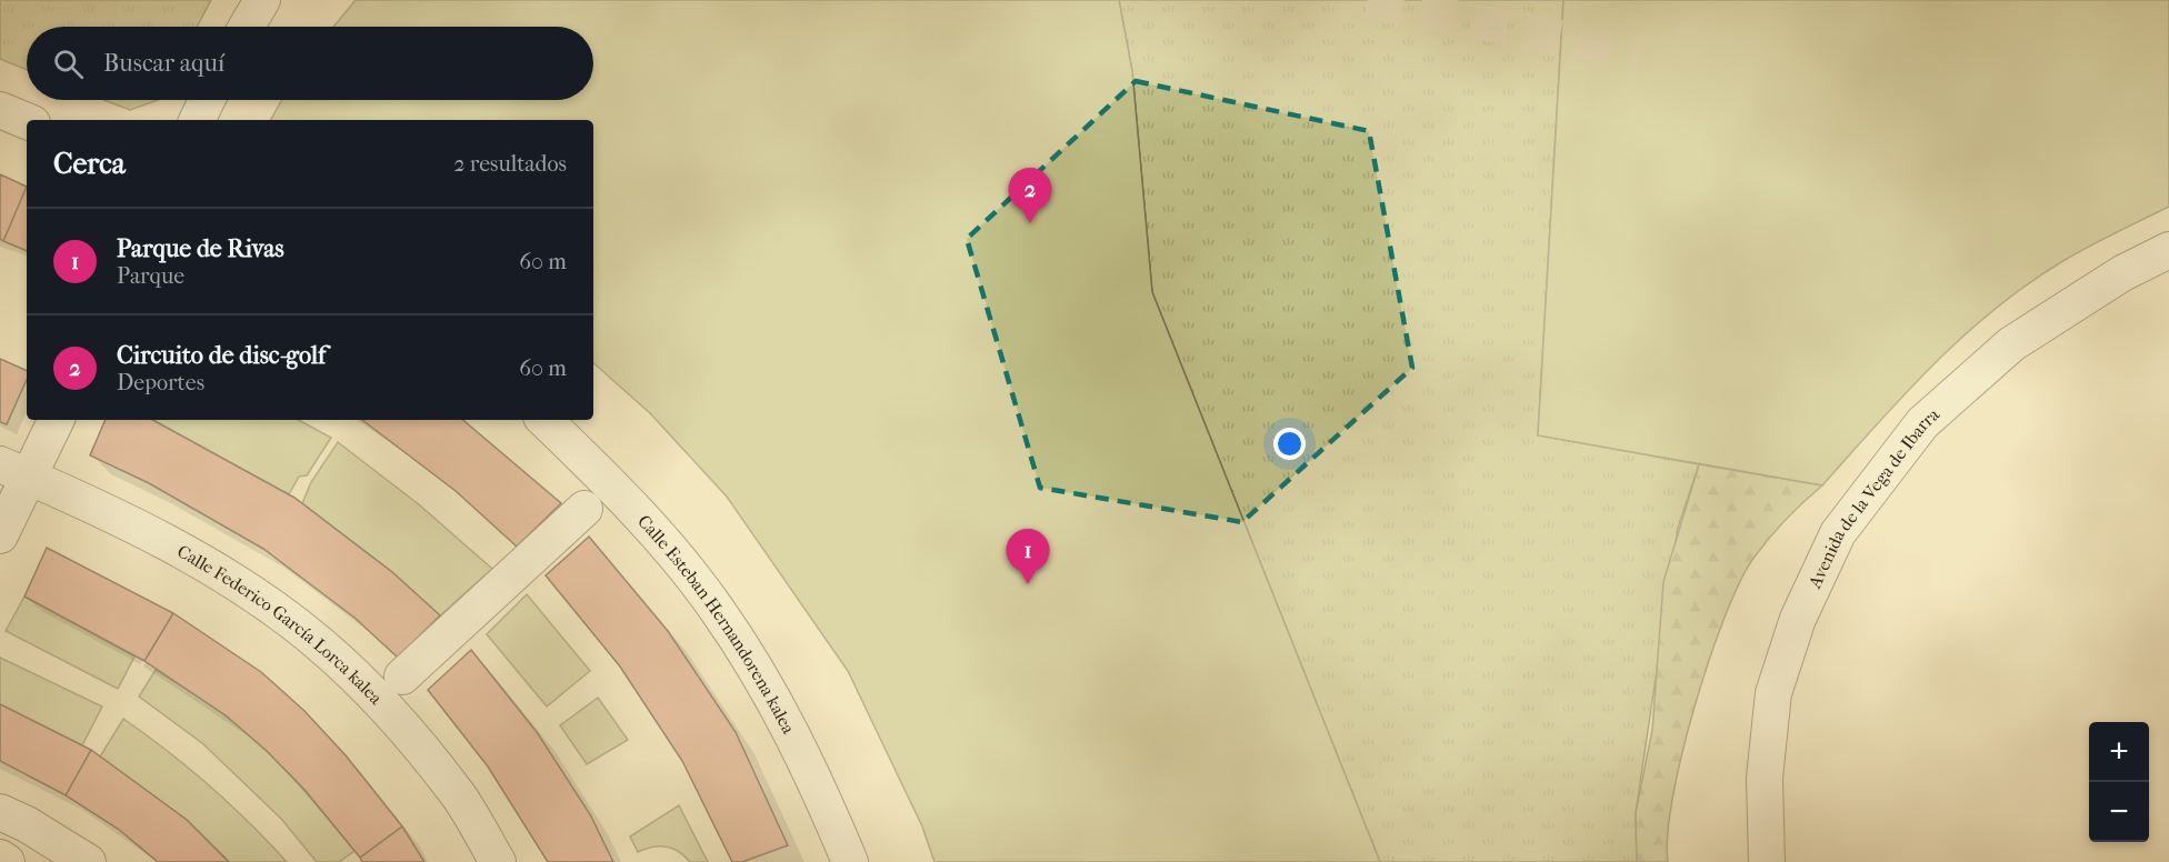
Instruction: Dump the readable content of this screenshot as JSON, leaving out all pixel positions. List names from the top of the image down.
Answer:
{
  "streets": {
    "street": ["Avenida de la Vega de Ibarra", "Calle Esteban Hernandorena kalea", "Calle Federico García Lorca kalea"]
  },
  "page": {
    "search": "Buscar aquí",
    "heading": ["Cerca", "2 resultados"],
    "pins": ["2", "1"],
    "list": [
      {
        "mark": "1",
        "name": "Parque de Rivas",
        "note": "Parque",
        "value": "60 m"
      },
      {
        "mark": "2",
        "name": "Circuito de disc-golf",
        "note": "Deportes",
        "value": "60 m"
      }
    ],
    "map_buttons": ["+", "−"]
  }
}
